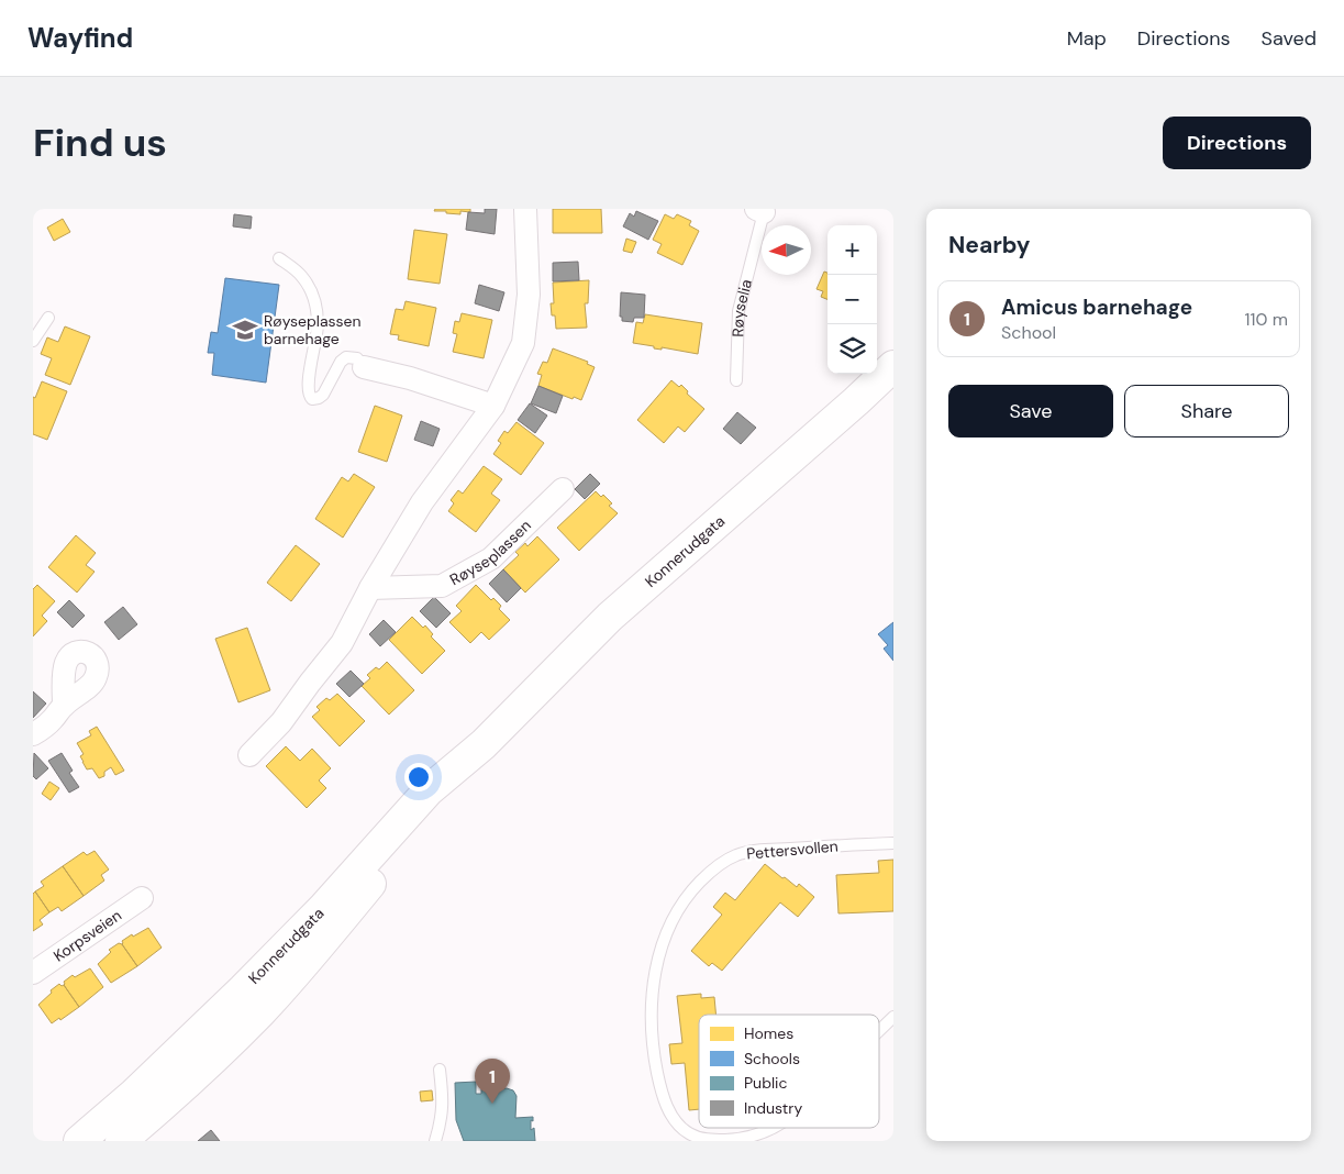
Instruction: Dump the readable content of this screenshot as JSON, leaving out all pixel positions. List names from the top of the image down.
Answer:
{
  "streets": {
    "main road": ["Konnerudgata"],
    "street": ["Røyseplassen", "Korpsveien"],
    "lane": ["Røyselia", "Pettersvollen"]
  },
  "places": {
    "school or university": ["Røyseplassen barnehage"]
  },
  "legend": [
    "Homes",
    "Schools",
    "Public",
    "Industry"
  ],
  "north": "left",
  "page": {
    "header": "Wayfind",
    "nav": ["Map", "Directions", "Saved"],
    "buttons": [
      "Directions",
      ["Save", "Share"]
    ],
    "title": "Find us",
    "heading": "Nearby",
    "map_buttons": ["+", "−"],
    "list": [
      {
        "mark": "1",
        "name": "Amicus barnehage",
        "note": "School",
        "value": "110 m"
      }
    ],
    "pins": "1"
  }
}
